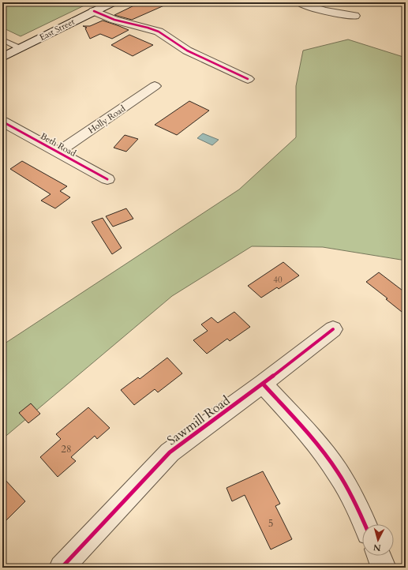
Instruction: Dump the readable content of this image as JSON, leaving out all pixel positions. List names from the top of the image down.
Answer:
{
  "streets": {
    "street": [
      "East Street",
      "Holly Road",
      "Beth Road",
      "Sawmill Road"
    ]
  },
  "crossings": [
    ["Holly Road", "Beth Road"]
  ],
  "house_numbers": ["40", "28", "5"],
  "north": "bottom"
}
